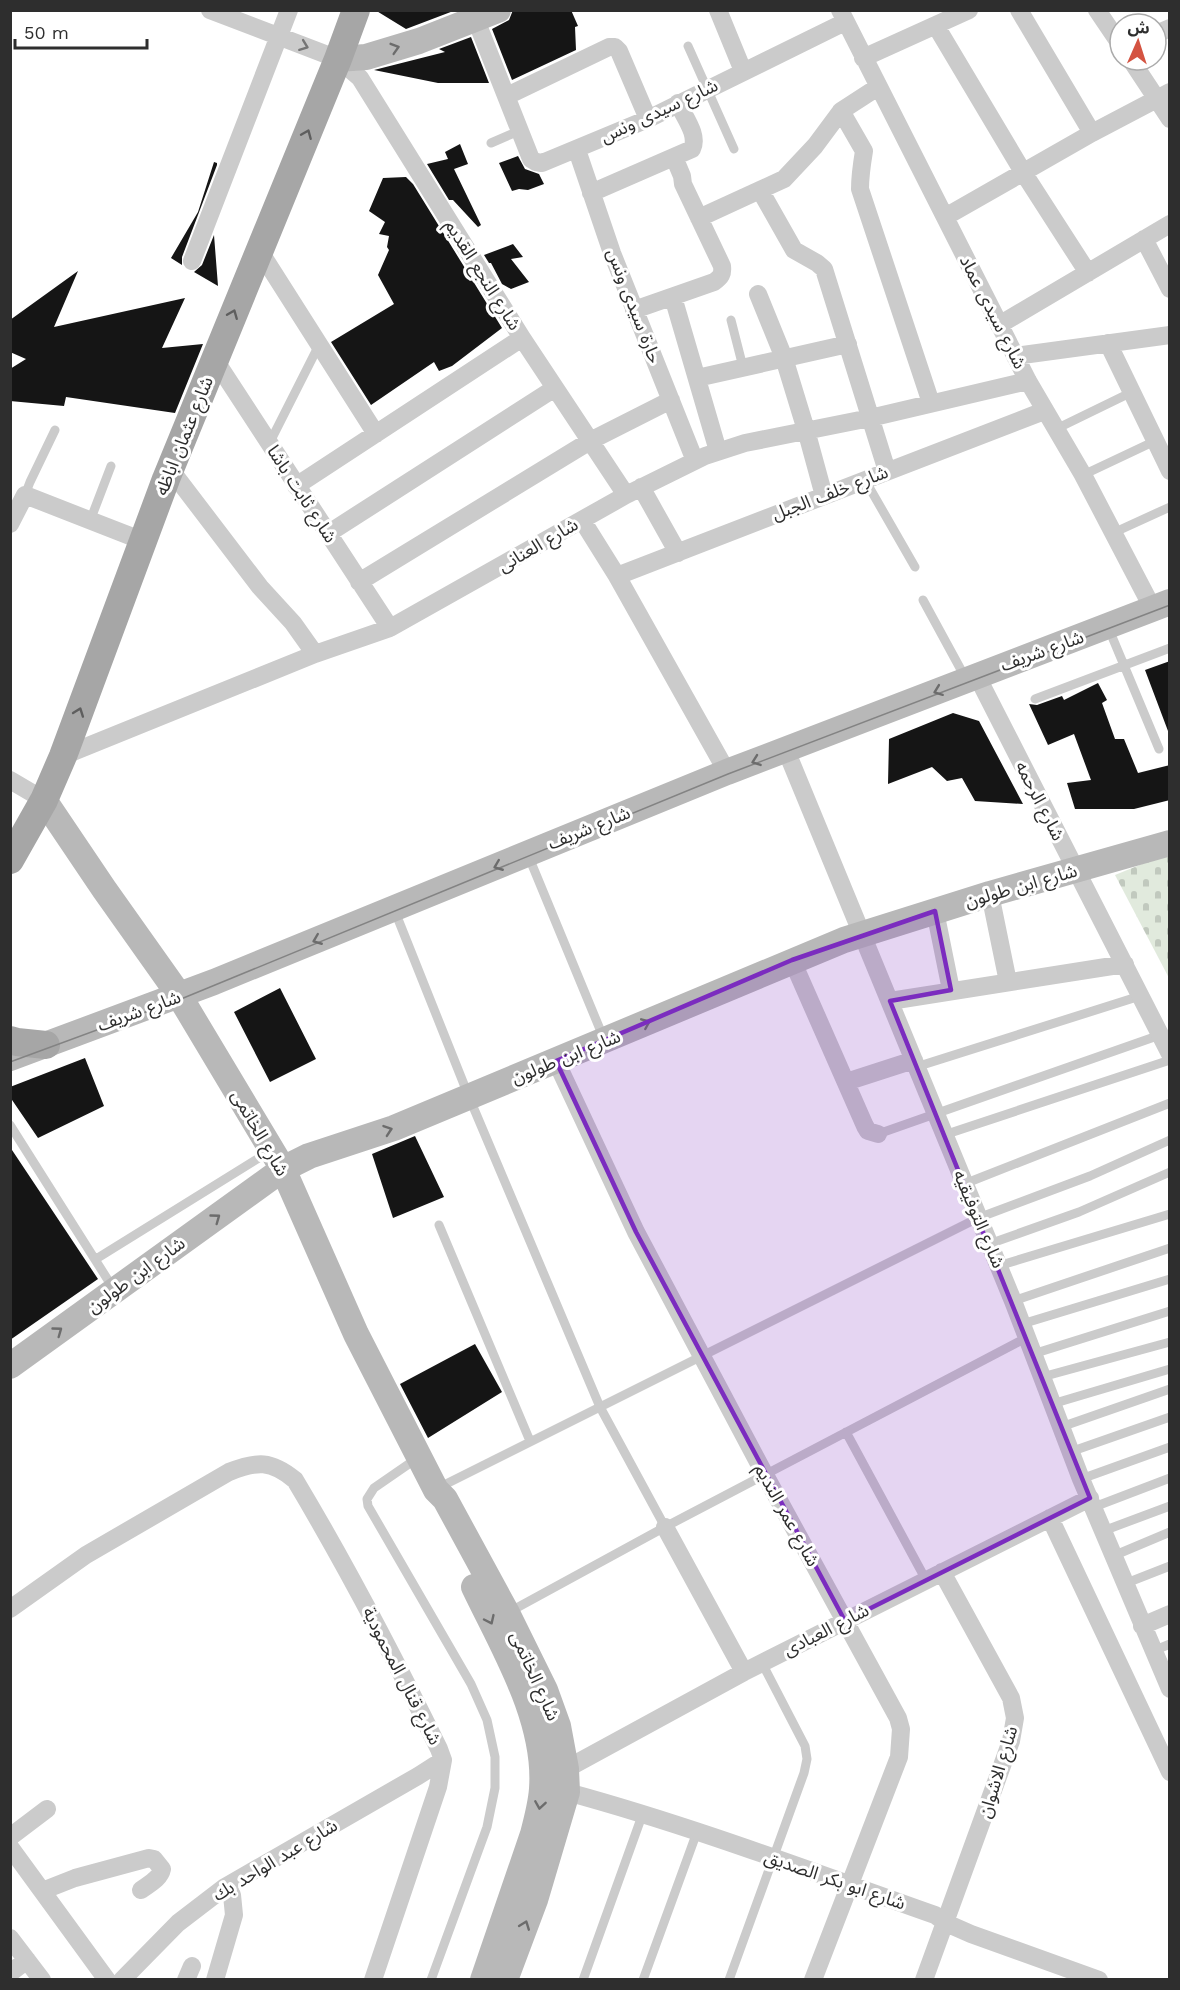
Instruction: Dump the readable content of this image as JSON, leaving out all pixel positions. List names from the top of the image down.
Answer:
{
  "streets": {
    "main road": [
      "شارع عثمان اباظه",
      "شارع شريف",
      "شارع ابن طولون",
      "شارع الخاتمى"
    ],
    "street": [
      "شارع سيدى ونس",
      "شارع النجع القديم",
      "حارة سيدى ونس",
      "شارع سيدى عماد",
      "شارع خلف الجبل",
      "شارع ثابت باشا",
      "شارع العنانى",
      "شارع الرحمه",
      "شارع التوفيقيه",
      "شارع عمر النديم",
      "شارع العبادى",
      "شارع قنال المحمودية",
      "شارع الاشوان",
      "شارع عبد الواحد بك",
      "شارع ابو بكر الصديق"
    ]
  },
  "crossings": [
    ["شارع سيدى ونس", "حارة سيدى ونس"],
    ["شارع سيدى ونس", "شارع سيدى عماد"],
    ["شارع النجع القديم", "شارع عثمان اباظه"],
    ["شارع النجع القديم", "شارع خلف الجبل"],
    ["شارع النجع القديم", "شارع العنانى"],
    ["حارة سيدى ونس", "شارع العنانى"],
    ["شارع سيدى عماد", "شارع خلف الجبل"],
    ["شارع سيدى عماد", "شارع العنانى"],
    ["شارع سيدى عماد", "شارع شريف"],
    ["شارع عثمان اباظه", "شارع ثابت باشا"],
    ["شارع عثمان اباظه", "شارع العنانى"],
    ["شارع عثمان اباظه", "شارع الخاتمى"],
    ["شارع ثابت باشا", "شارع العنانى"],
    ["شارع شريف", "شارع الرحمه"],
    ["شارع شريف", "شارع الخاتمى"],
    ["شارع شريف", "شارع التوفيقيه"],
    ["شارع الرحمه", "شارع ابن طولون"],
    ["شارع ابن طولون", "شارع الخاتمى"],
    ["شارع ابن طولون", "شارع التوفيقيه"],
    ["شارع ابن طولون", "شارع عمر النديم"],
    ["شارع الخاتمى", "شارع العبادى"],
    ["شارع الخاتمى", "شارع ابو بكر الصديق"],
    ["شارع التوفيقيه", "شارع العبادى"],
    ["شارع عمر النديم", "شارع العبادى"],
    ["شارع عمر النديم", "شارع ابو بكر الصديق"],
    ["شارع العبادى", "شارع الاشوان"],
    ["شارع العبادى", "شارع ابو بكر الصديق"],
    ["شارع قنال المحمودية", "شارع عبد الواحد بك"],
    ["شارع الاشوان", "شارع ابو بكر الصديق"]
  ],
  "one_way": ["شارع عثمان اباظه", "شارع شريف", "شارع ابن طولون"],
  "scale_bar": "50 m",
  "north": "top"
}
